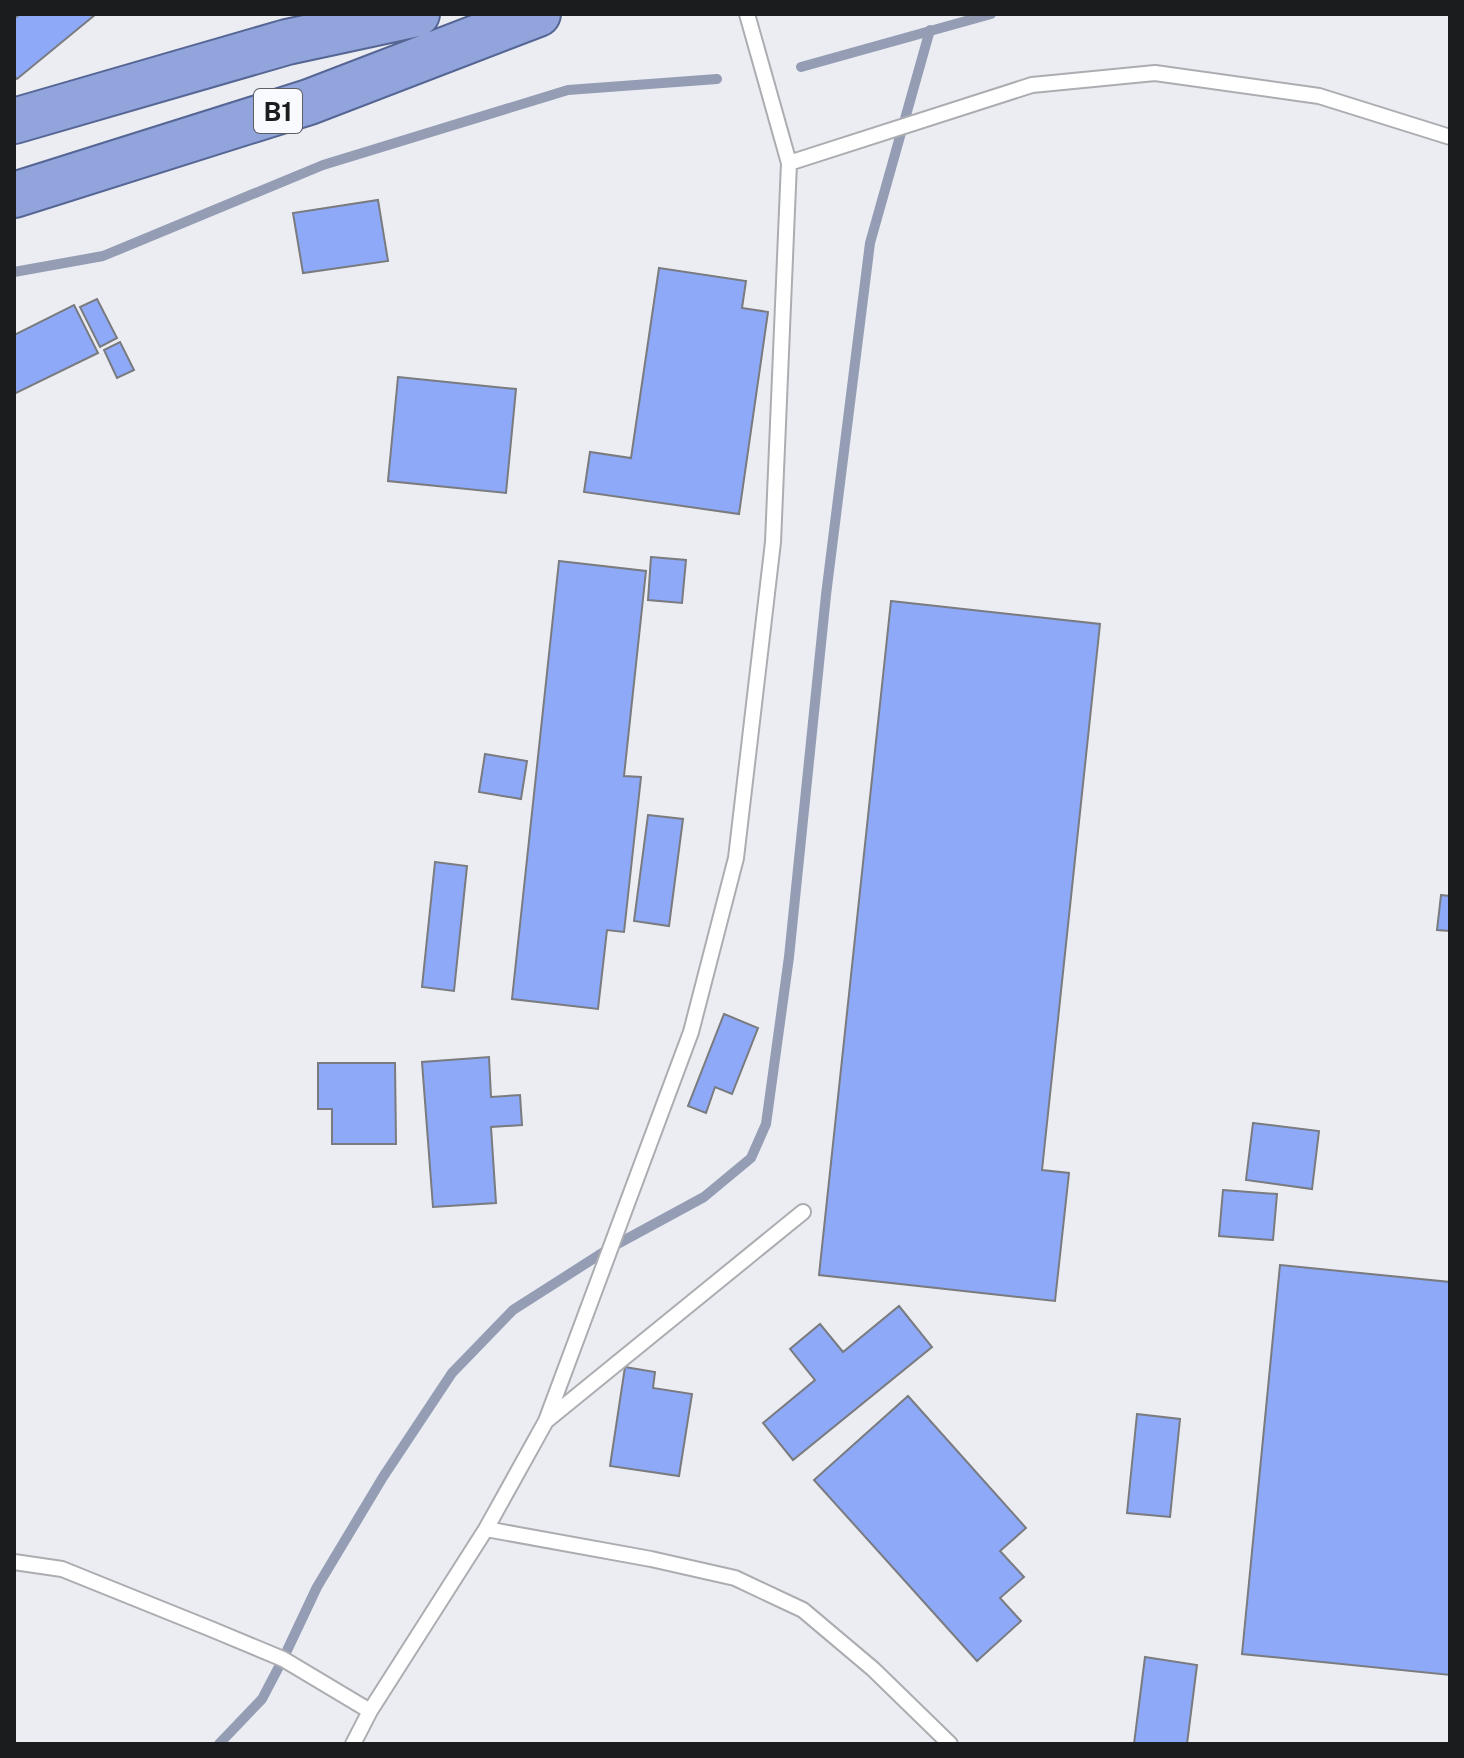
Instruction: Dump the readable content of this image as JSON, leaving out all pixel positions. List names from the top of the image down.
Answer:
{
  "streets": {
    "highway": ["B1"]
  }
}
